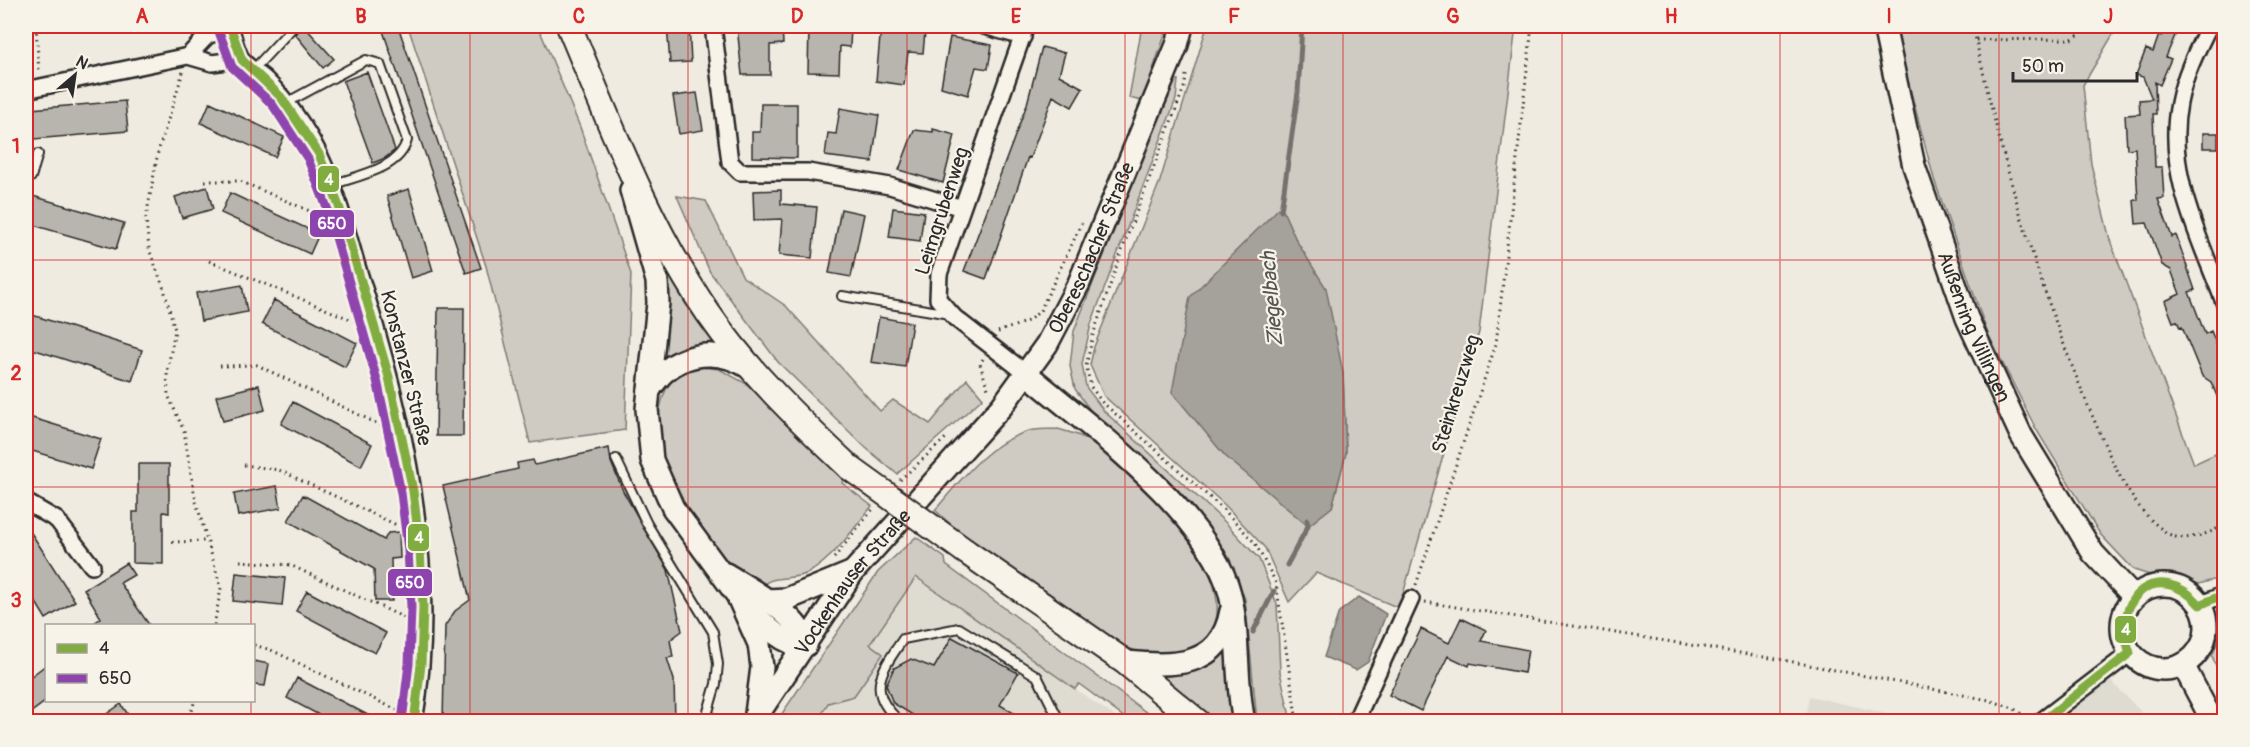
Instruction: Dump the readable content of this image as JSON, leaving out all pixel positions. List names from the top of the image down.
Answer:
{
  "streets": {
    "main road": ["Obereschacher Straße", "Außenring Villingen", "Vockenhauser Straße"],
    "street": ["Leimgrubenweg", "Konstanzer Straße"],
    "path": ["Steinkreuzweg"]
  },
  "crossings": [
    ["Leimgrubenweg", "Obereschacher Straße"],
    ["Obereschacher Straße", "Vockenhauser Straße"]
  ],
  "water": ["Ziegelbach"],
  "lines": ["transit line 4", "transit line 650"],
  "legend": ["4", "650"],
  "scale_bar": "50 m",
  "north": "top right",
  "grid": {
    "columns": [
      "A",
      "B",
      "C",
      "D",
      "E",
      "F",
      "G",
      "H",
      "I",
      "J"
    ],
    "rows": ["1", "2", "3"]
  }
}
